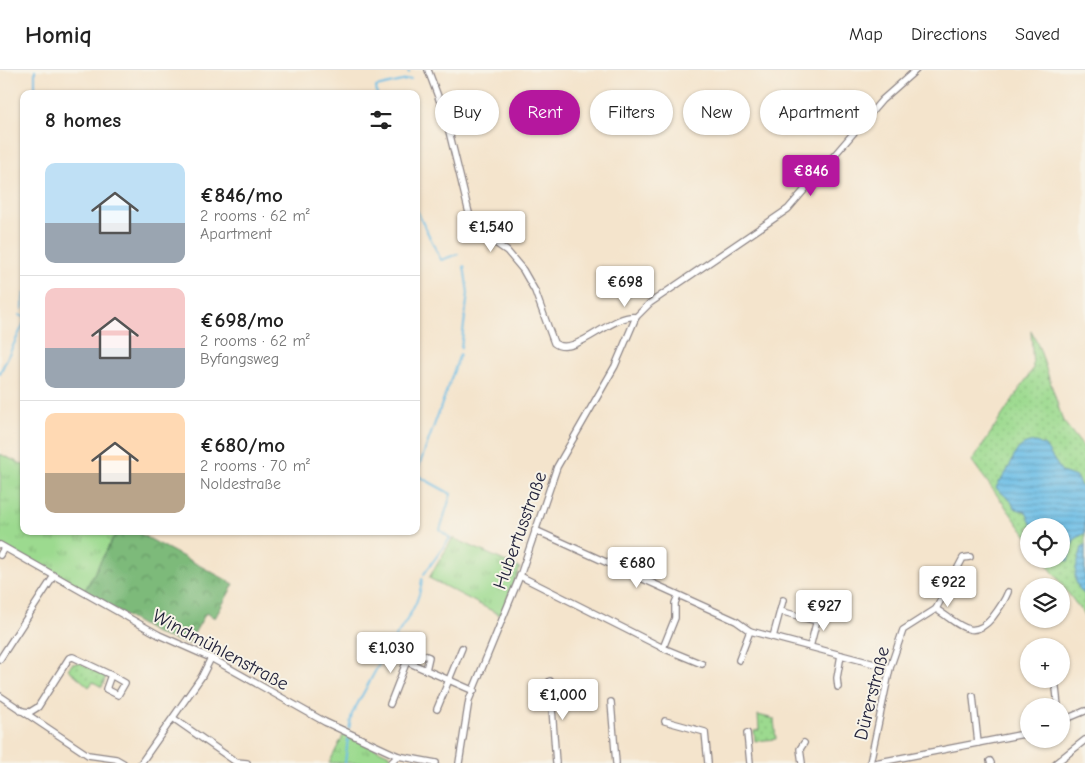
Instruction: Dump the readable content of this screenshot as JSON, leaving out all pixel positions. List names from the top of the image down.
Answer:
{
  "streets": {
    "street": ["Hubertusstraße", "Windmühlenstraße", "Dürerstraße"]
  },
  "page": {
    "header": "Homiq",
    "nav": ["Map", "Directions", "Saved"],
    "chip": [
      "Buy",
      "Rent",
      "Filters",
      "New",
      "Apartment"
    ],
    "heading": "8 homes",
    "list": [
      {
        "name": "€846/mo",
        "note": "2 rooms · 62 m² · Apartment"
      },
      {
        "name": "€698/mo",
        "note": "2 rooms · 62 m² · Byfangsweg"
      },
      {
        "name": "€680/mo",
        "note": "2 rooms · 70 m² · Noldestraße"
      }
    ],
    "price": [
      "€846",
      "€1,540",
      "€698",
      "€680",
      "€922",
      "€927",
      "€1,030",
      "€1,000"
    ],
    "map_buttons": ["+", "−"]
  }
}
